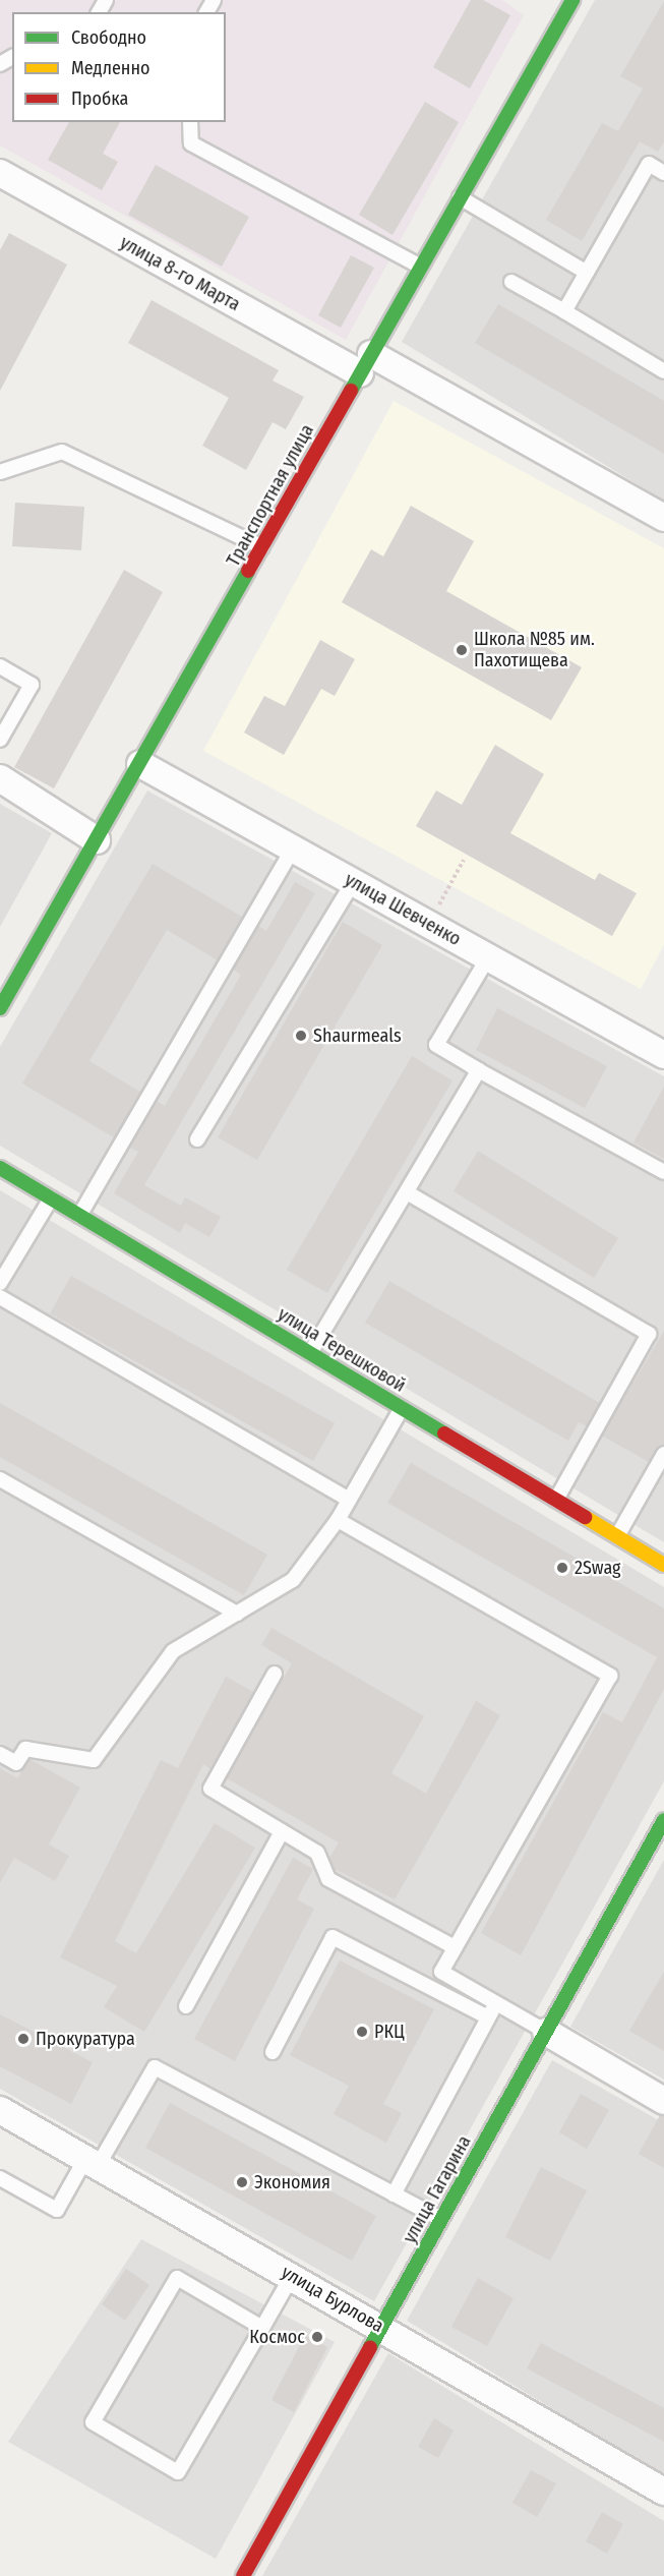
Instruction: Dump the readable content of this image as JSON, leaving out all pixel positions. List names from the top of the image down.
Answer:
{
  "streets": {
    "street": [
      "улица 8-го Марта",
      "Транспортная улица",
      "улица Шевченко",
      "улица Терешковой",
      "улица Гагарина",
      "улица Бурлова"
    ]
  },
  "crossings": [
    ["улица 8-го Марта", "Транспортная улица"],
    ["Транспортная улица", "улица Шевченко"],
    ["улица Гагарина", "улица Бурлова"]
  ],
  "places": [
    "Школа №85 им. Пахотищева",
    "Shaurmeals",
    "2Swag",
    "РКЦ",
    "Прокуратура",
    "Экономия",
    "Космос"
  ],
  "legend": ["Свободно", "Медленно", "Пробка"]
}
